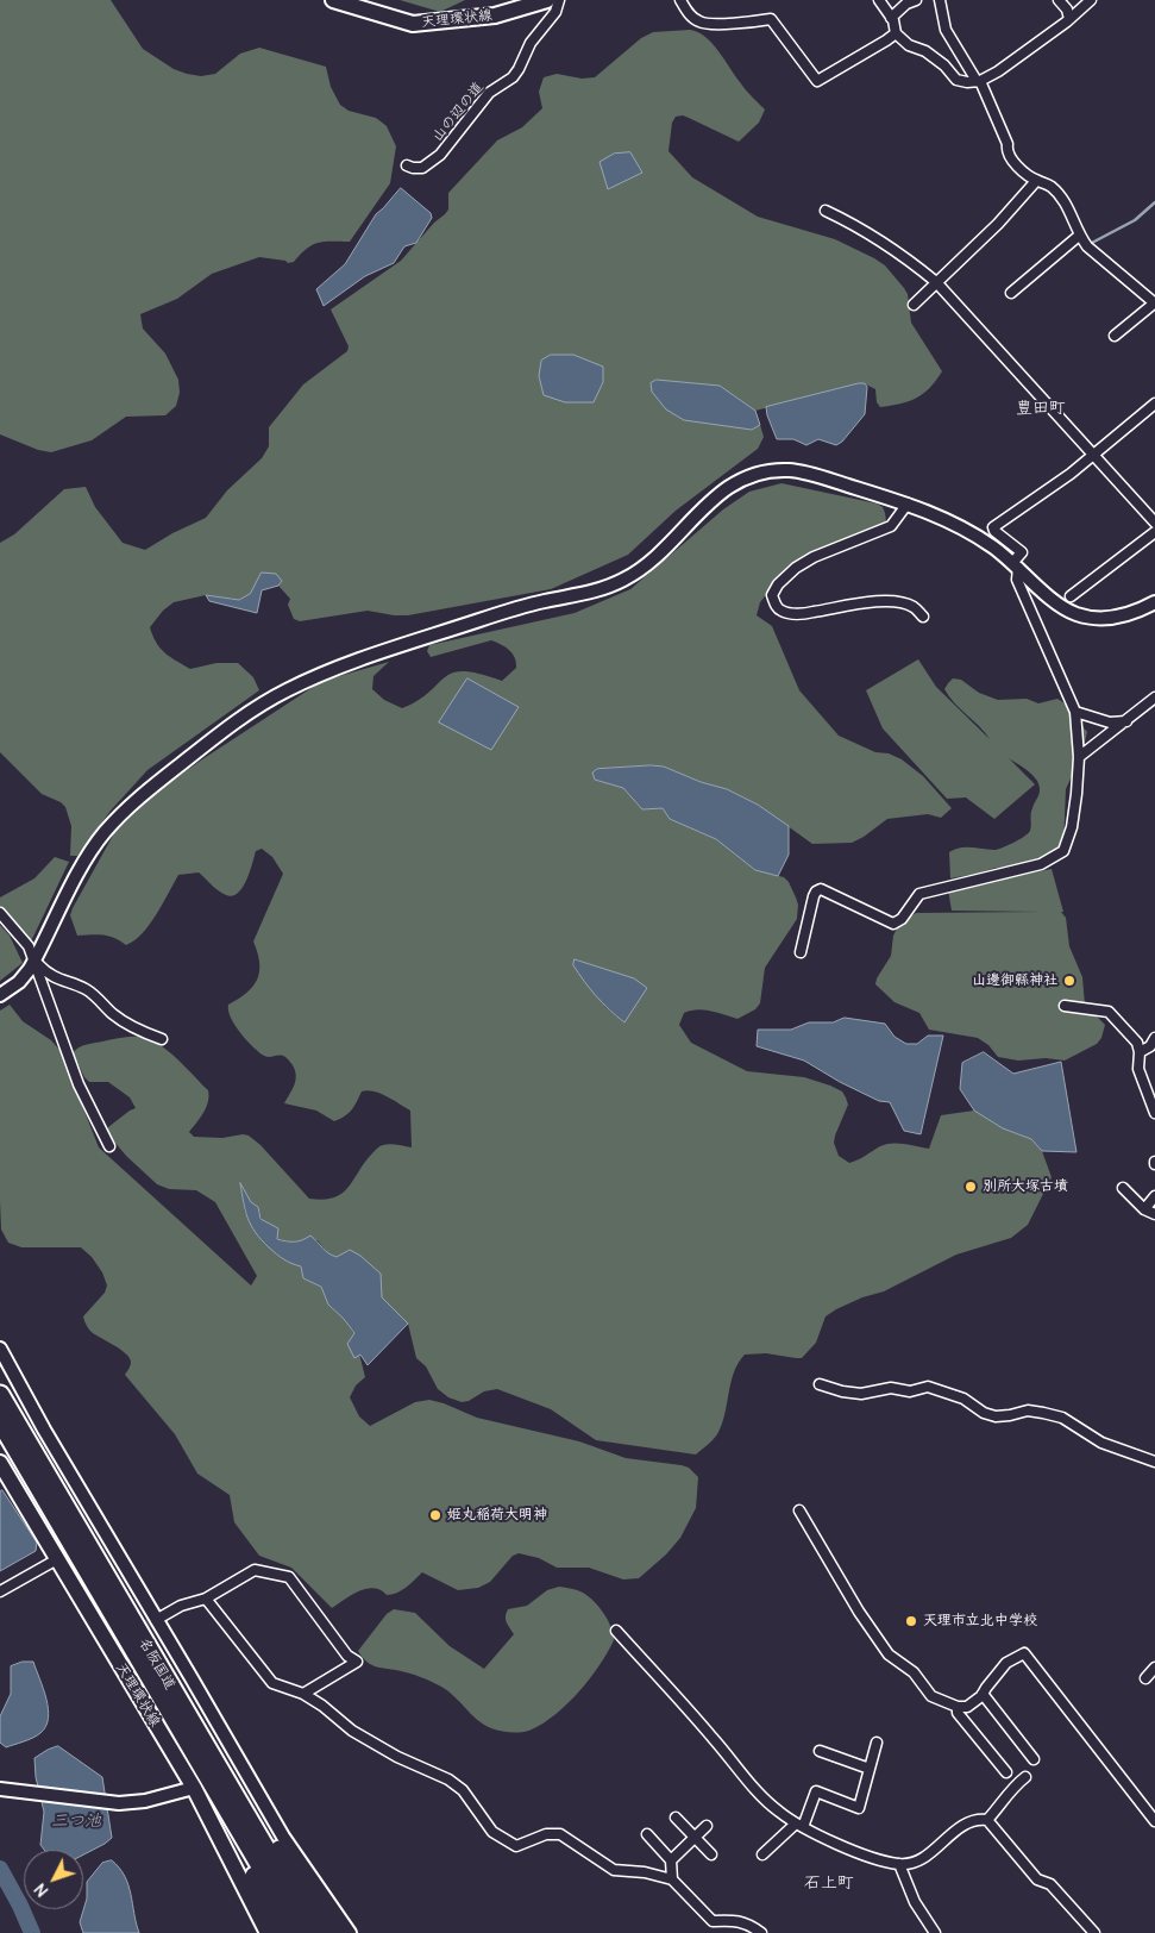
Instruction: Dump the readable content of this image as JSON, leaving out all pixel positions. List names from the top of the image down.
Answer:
{
  "streets": {
    "highway": ["名阪国道"],
    "main road": ["天理環状線"],
    "street": ["山の辺の道"]
  },
  "districts": ["豊田町", "石上町"],
  "water": ["三つ池"],
  "places": [
    "山邊御縣神社",
    "別所大塚古墳",
    "姫丸稲荷大明神",
    "天理市立北中学校"
  ],
  "north": "bottom left"
}
